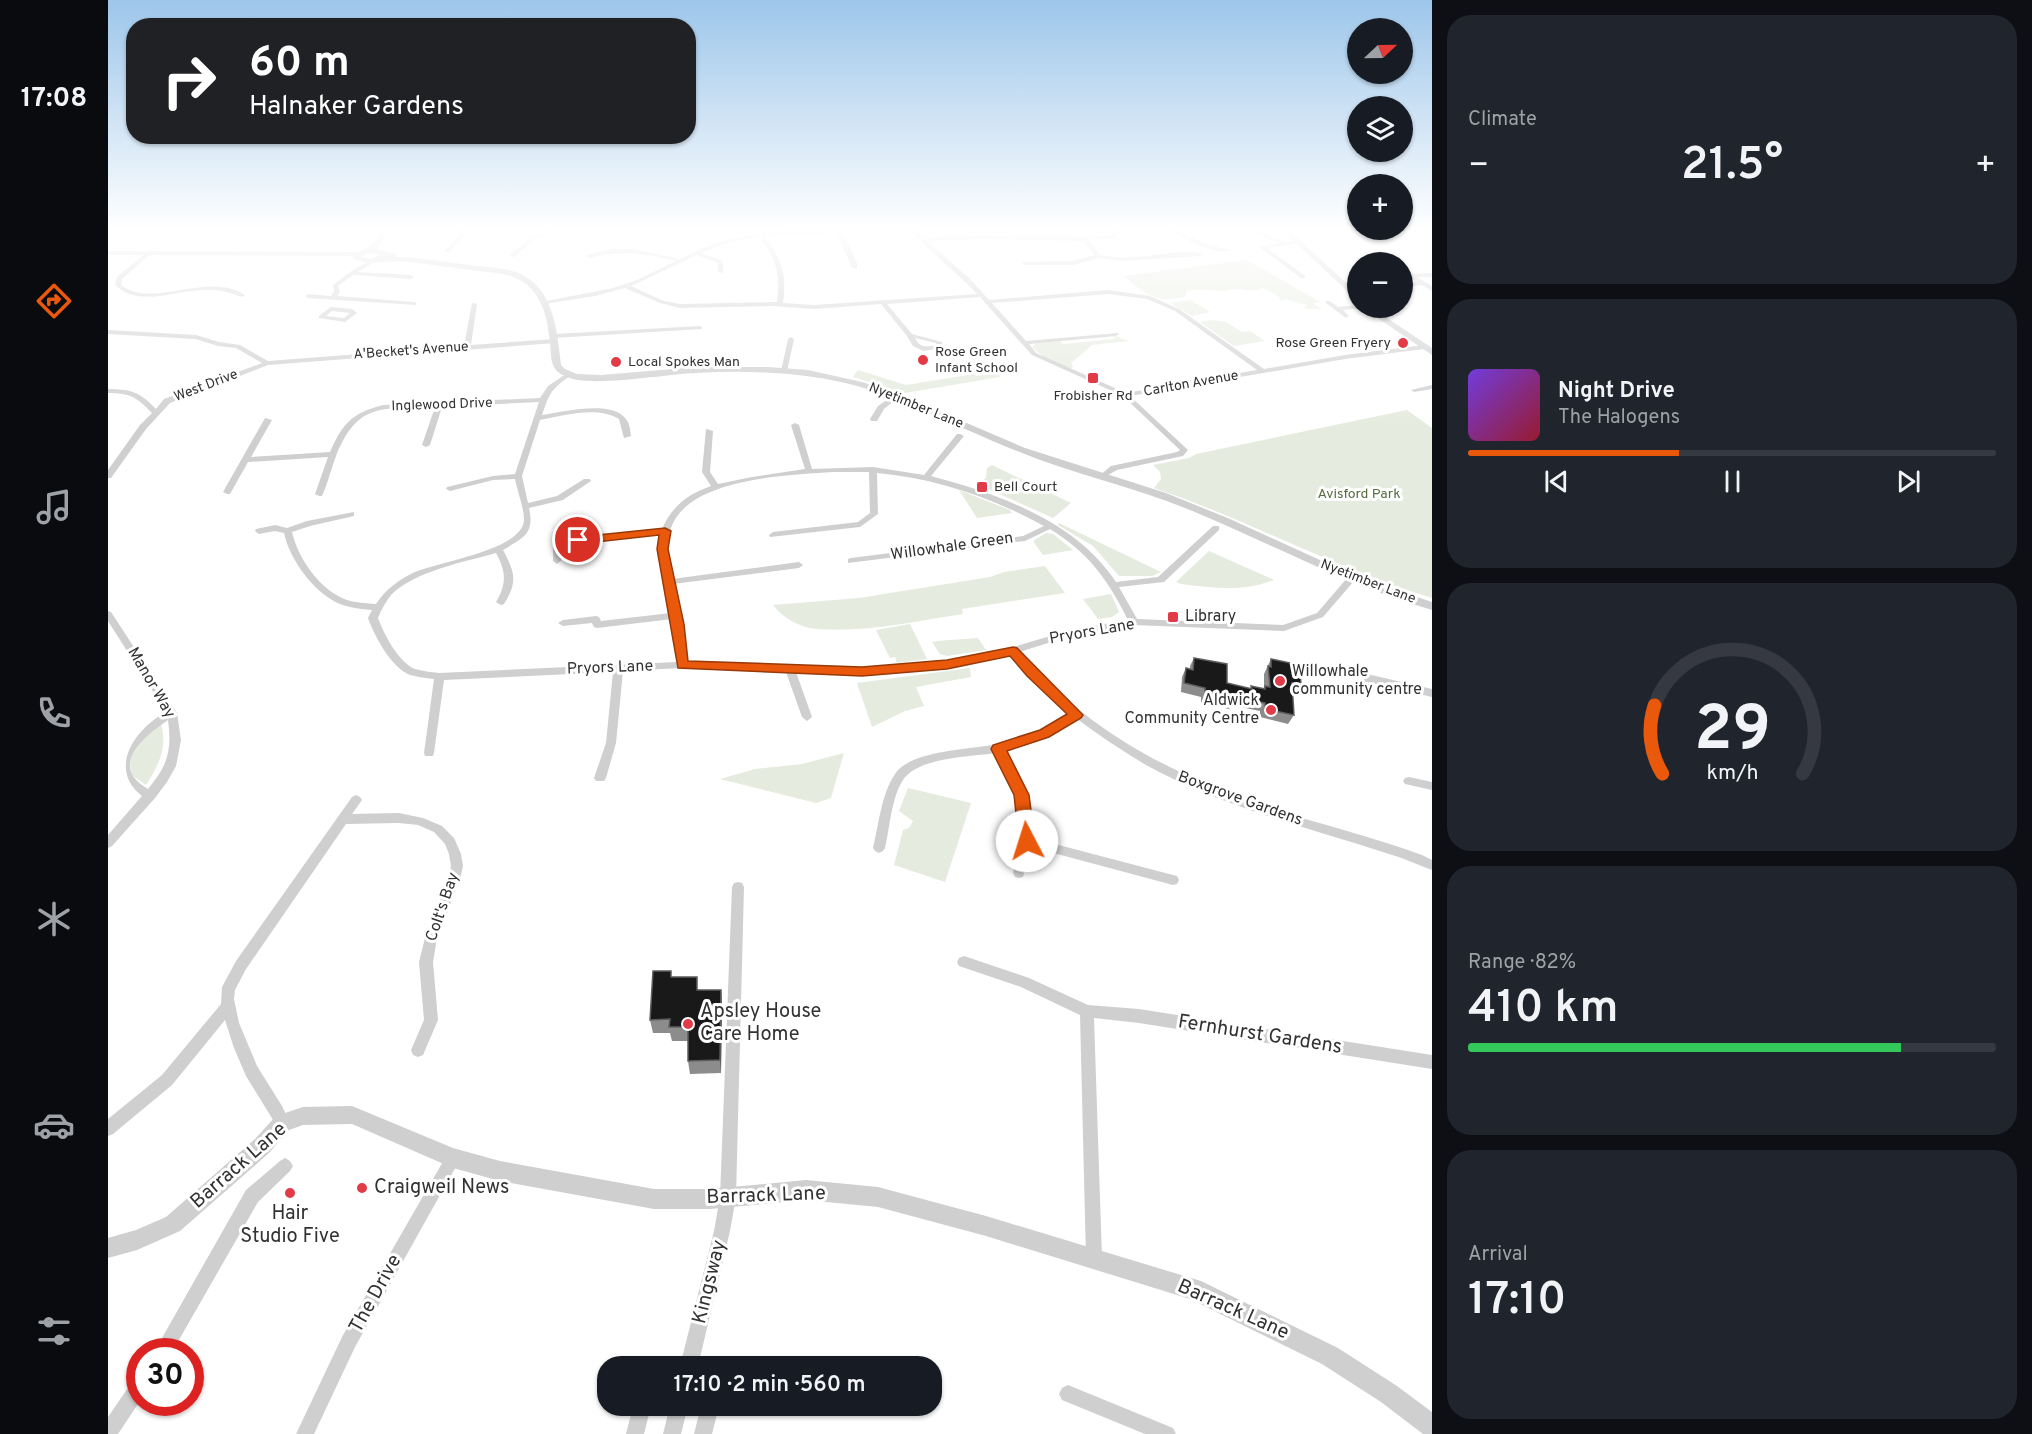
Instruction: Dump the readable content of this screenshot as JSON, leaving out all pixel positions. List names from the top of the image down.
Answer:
{
  "streets": {
    "street": [
      "A'Becket's Avenue",
      "Carlton Avenue",
      "West Drive",
      "Inglewood Drive",
      "Nyetimber Lane",
      "Willowhale Green",
      "Pryors Lane",
      "Manor Way",
      "Boxgrove Gardens",
      "Colt's Bay",
      "Fernhurst Gardens",
      "Barrack Lane",
      "Kingsway",
      "The Drive"
    ]
  },
  "crossings": [
    ["A'Becket's Avenue", "West Drive"],
    ["Carlton Avenue", "Nyetimber Lane"],
    ["Nyetimber Lane", "Pryors Lane"],
    ["Pryors Lane", "Boxgrove Gardens"],
    ["Barrack Lane", "Kingsway"],
    ["Barrack Lane", "The Drive"]
  ],
  "parks": ["Avisford Park"],
  "places": {
    "other": [
      "Rose Green Fryery",
      "Rose Green Infant School",
      "Local Spokes Man",
      "Willowhale community centre",
      "Aldwick Community Centre",
      "Apsley House Care Home",
      "Craigweil News",
      "Hair Studio Five"
    ],
    "transit": ["Frobisher Rd", "Bell Court", "Library"]
  },
  "north": "right",
  "page": {
    "tabs": "17:08",
    "tile": [
      "Climate",
      ["Range · 82%", "410 km"],
      ["Arrival", "17:10"]
    ],
    "map_buttons": ["+", "−"],
    "turn": ["60 m", "Halnaker Gardens"],
    "heat": ["−", "21.5°", "+"],
    "song": ["Night Drive", "The Halogens"],
    "limit": "30",
    "trip": "17:10 · 2 min · 560 m",
    "gauge": ["29", "km/h"]
  }
}
